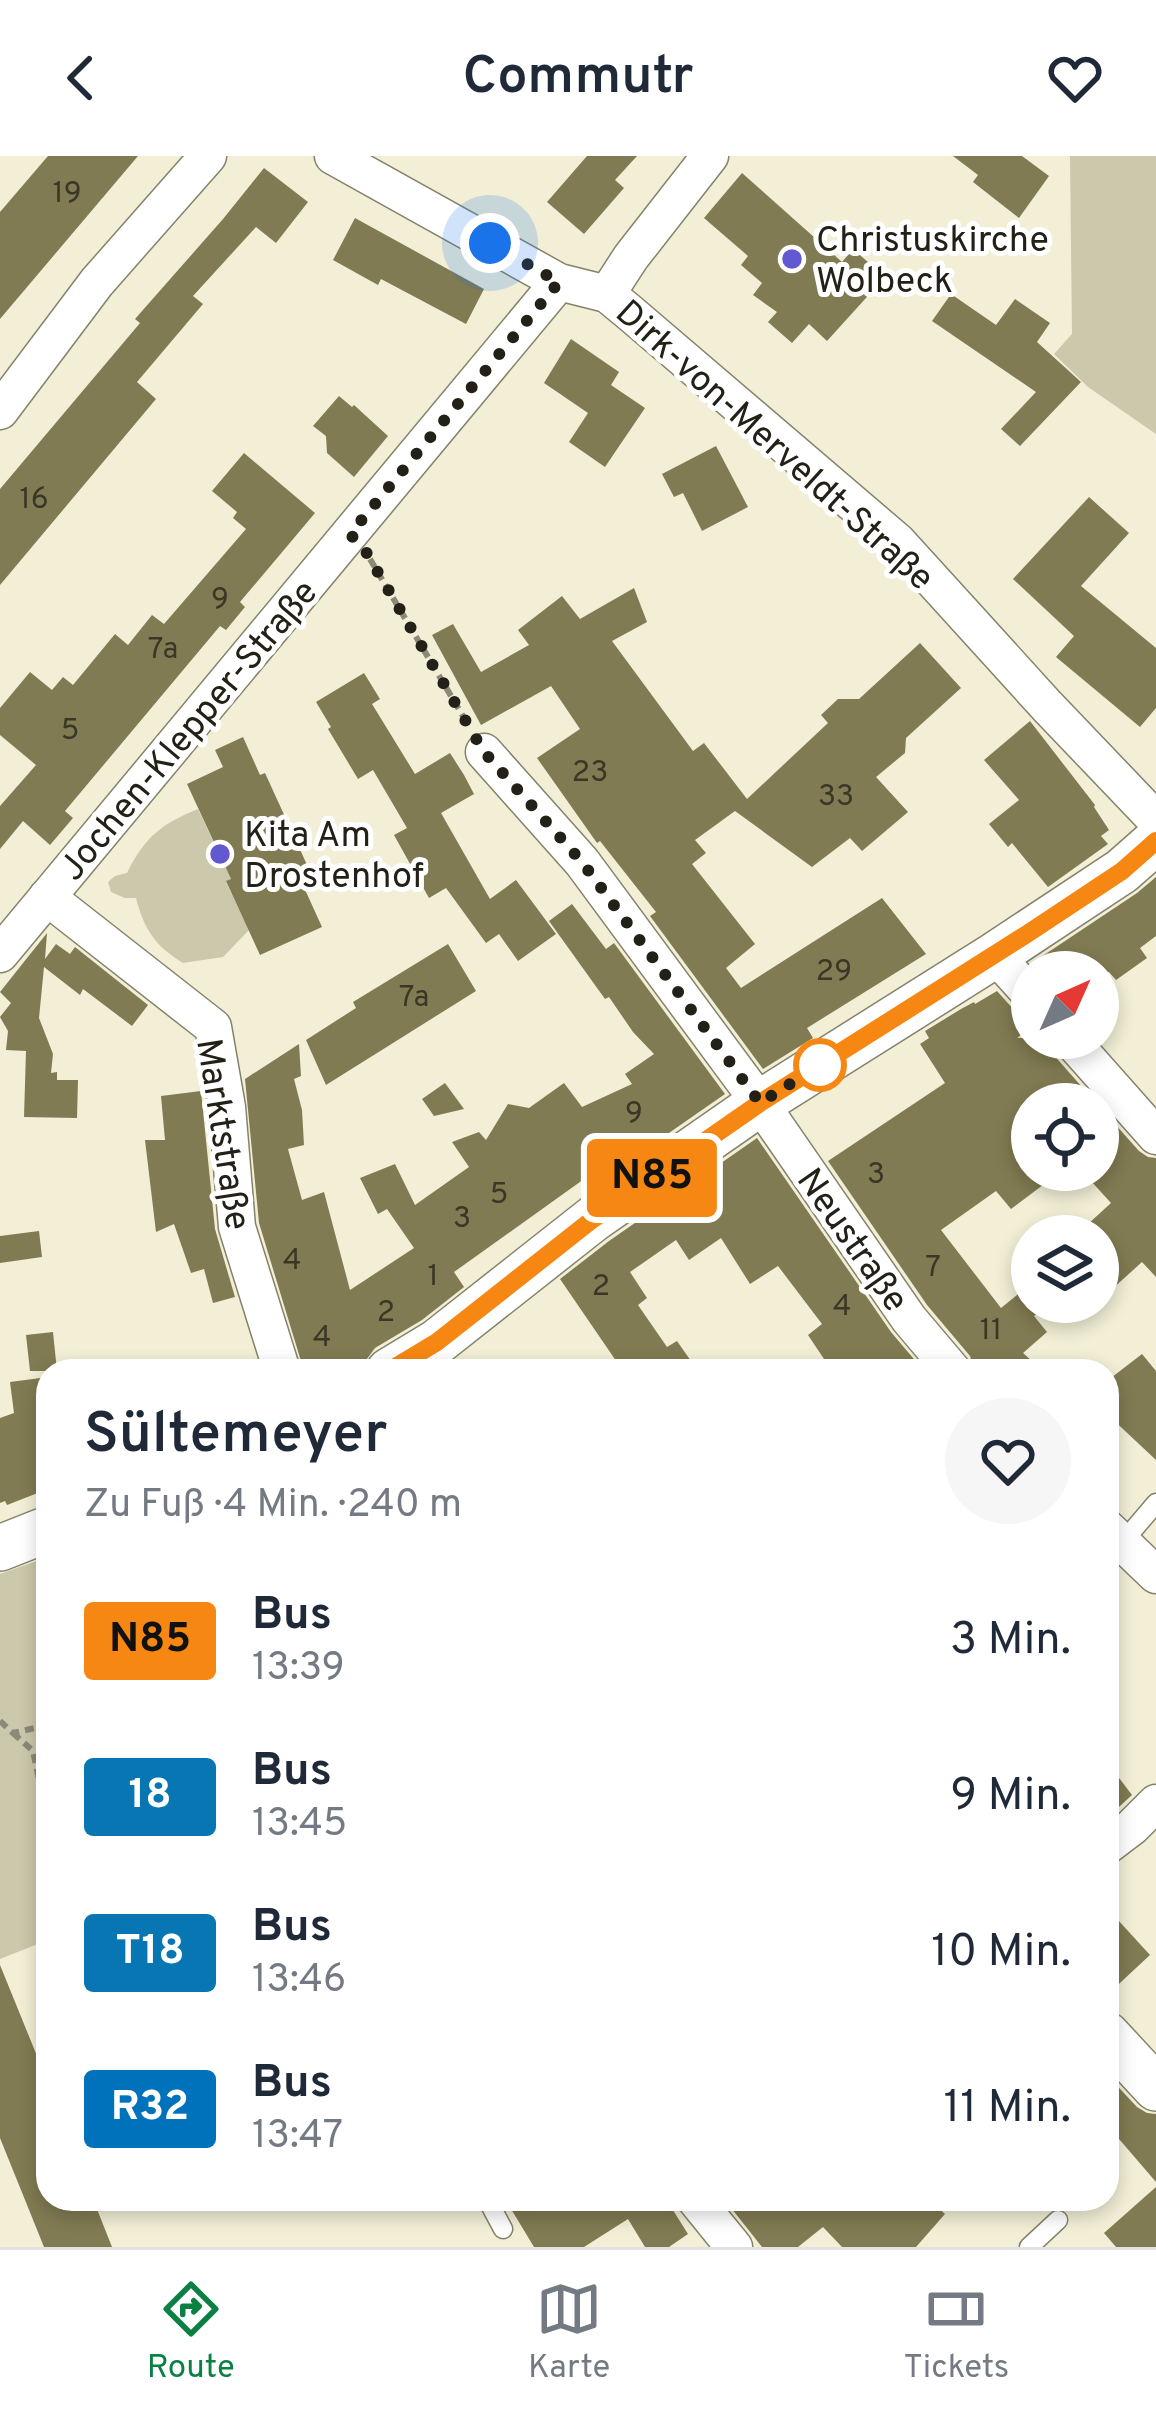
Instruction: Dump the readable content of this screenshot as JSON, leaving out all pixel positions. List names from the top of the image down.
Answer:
{
  "streets": {
    "street": [
      "Dirk-von-Merveldt-Straße",
      "Jochen-Klepper-Straße",
      "Marktstraße",
      "Neustraße"
    ]
  },
  "crossings": [
    ["Dirk-von-Merveldt-Straße", "Jochen-Klepper-Straße"],
    ["Jochen-Klepper-Straße", "Marktstraße"]
  ],
  "places": ["Christuskirche Wolbeck", "Kita Am Drostenhof"],
  "lines": ["bus line N85"],
  "house_numbers": [
    "19",
    "16",
    "9",
    "7a",
    "5",
    "23",
    "33",
    "29",
    "7a",
    "9",
    "3",
    "5",
    "3",
    "4",
    "7",
    "1",
    "2",
    "4",
    "2",
    "11",
    "4"
  ],
  "north": "top right",
  "page": {
    "header": "Commutr",
    "on_map": "N85",
    "heading": ["Sültemeyer", "Zu Fuß · 4 Min. · 240 m"],
    "list": [
      {
        "mark": "N85",
        "name": "Bus",
        "note": "13:39",
        "value": "3 Min."
      },
      {
        "mark": "18",
        "name": "Bus",
        "note": "13:45",
        "value": "9 Min."
      },
      {
        "mark": "T18",
        "name": "Bus",
        "note": "13:46",
        "value": "10 Min."
      },
      {
        "mark": "R32",
        "name": "Bus",
        "note": "13:47",
        "value": "11 Min."
      }
    ],
    "tabs": ["Route", "Karte", "Tickets"]
  }
}
